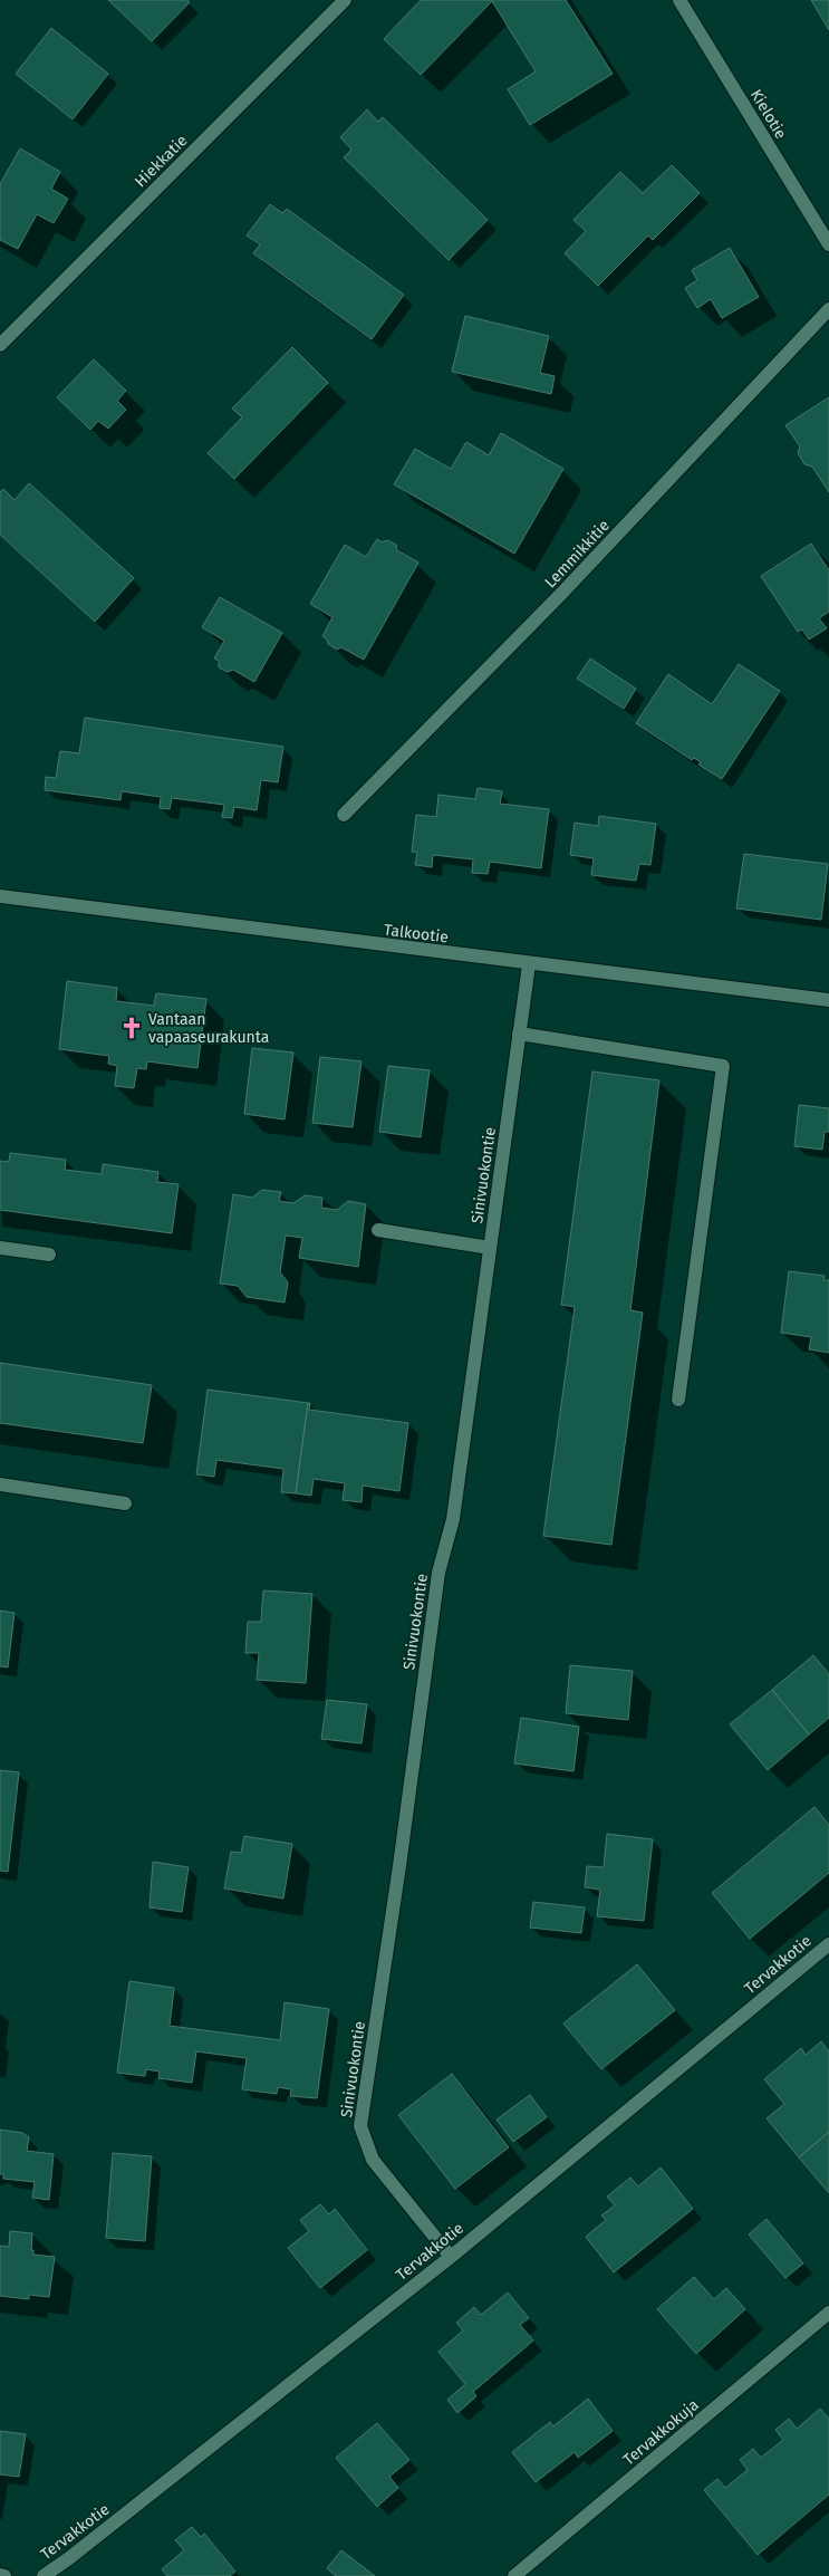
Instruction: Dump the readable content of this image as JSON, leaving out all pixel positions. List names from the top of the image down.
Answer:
{
  "streets": {
    "street": [
      "Kielotie",
      "Hiekkatie",
      "Lemmikkitie",
      "Talkootie",
      "Sinivuokontie",
      "Tervakkotie",
      "Tervakkokuja"
    ]
  },
  "crossings": [
    ["Talkootie", "Sinivuokontie"],
    ["Sinivuokontie", "Tervakkotie"]
  ],
  "places": {
    "church": ["Vantaan vapaaseurakunta"]
  }
}
